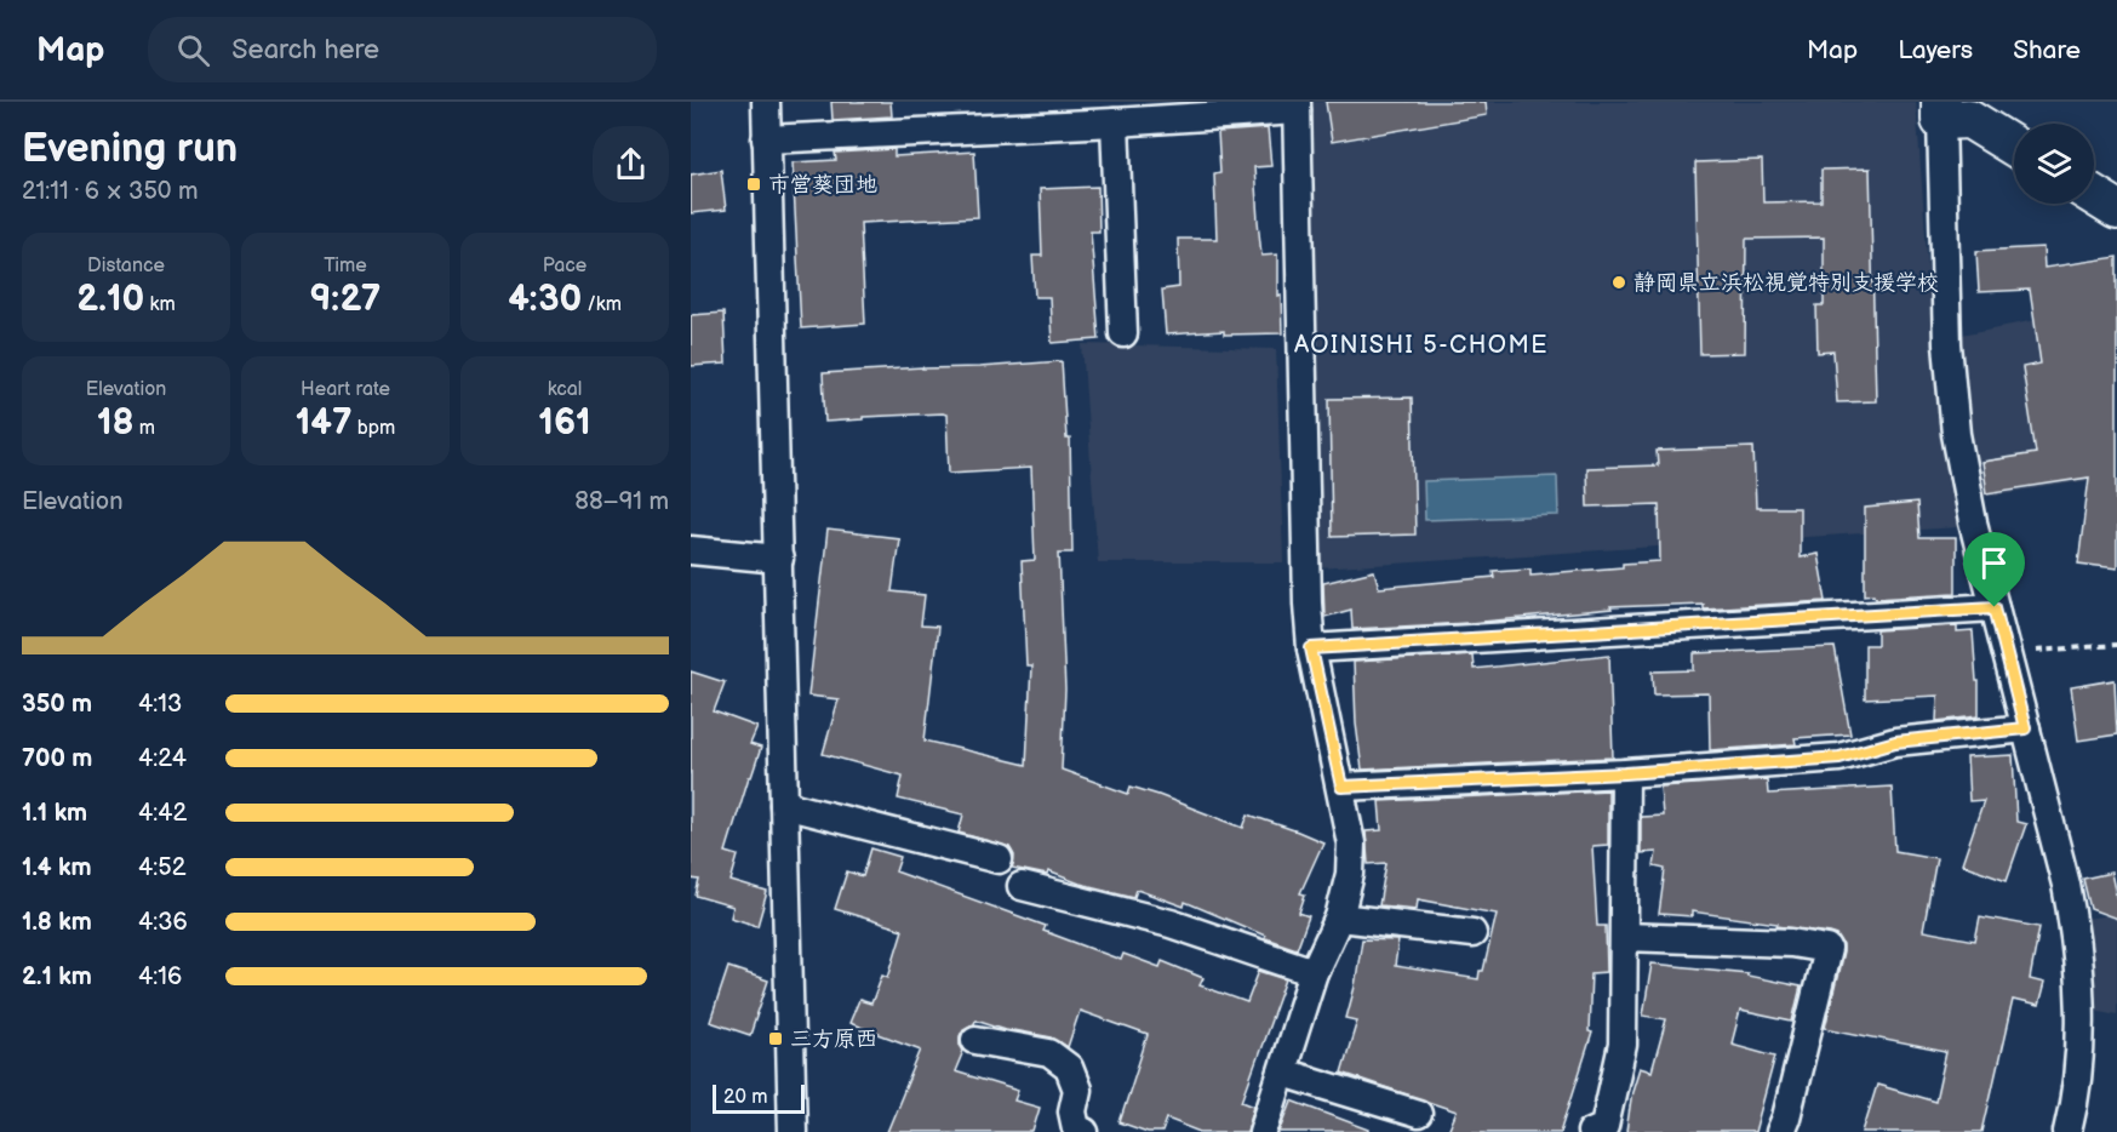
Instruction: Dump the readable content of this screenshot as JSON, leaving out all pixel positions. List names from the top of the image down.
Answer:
{
  "districts": ["AOINISHI 5-CHOME"],
  "places": {
    "transit": ["市営葵団地", "三方原西"],
    "other": ["静岡県立浜松視覚特別支援学校"]
  },
  "scale_bar": "20 m",
  "page": {
    "header": "Map",
    "search": "Search here",
    "nav": ["Map", "Layers", "Share"],
    "heading": ["Evening run", "21:11 · 6 × 350 m"],
    "stats": [
      ["Distance", "2.10 km"],
      ["Time", "9:27"],
      ["Pace", "4:30 /km"],
      ["Elevation", "18 m"],
      ["Heart rate", "147 bpm"],
      ["kcal", "161"]
    ],
    "chart": ["Elevation", "88–91 m"],
    "list": [
      {
        "name": "350 m",
        "note": "4:13"
      },
      {
        "name": "700 m",
        "note": "4:24"
      },
      {
        "name": "1.1 km",
        "note": "4:42"
      },
      {
        "name": "1.4 km",
        "note": "4:52"
      },
      {
        "name": "1.8 km",
        "note": "4:36"
      },
      {
        "name": "2.1 km",
        "note": "4:16"
      }
    ],
    "scale": "20 m"
  }
}
